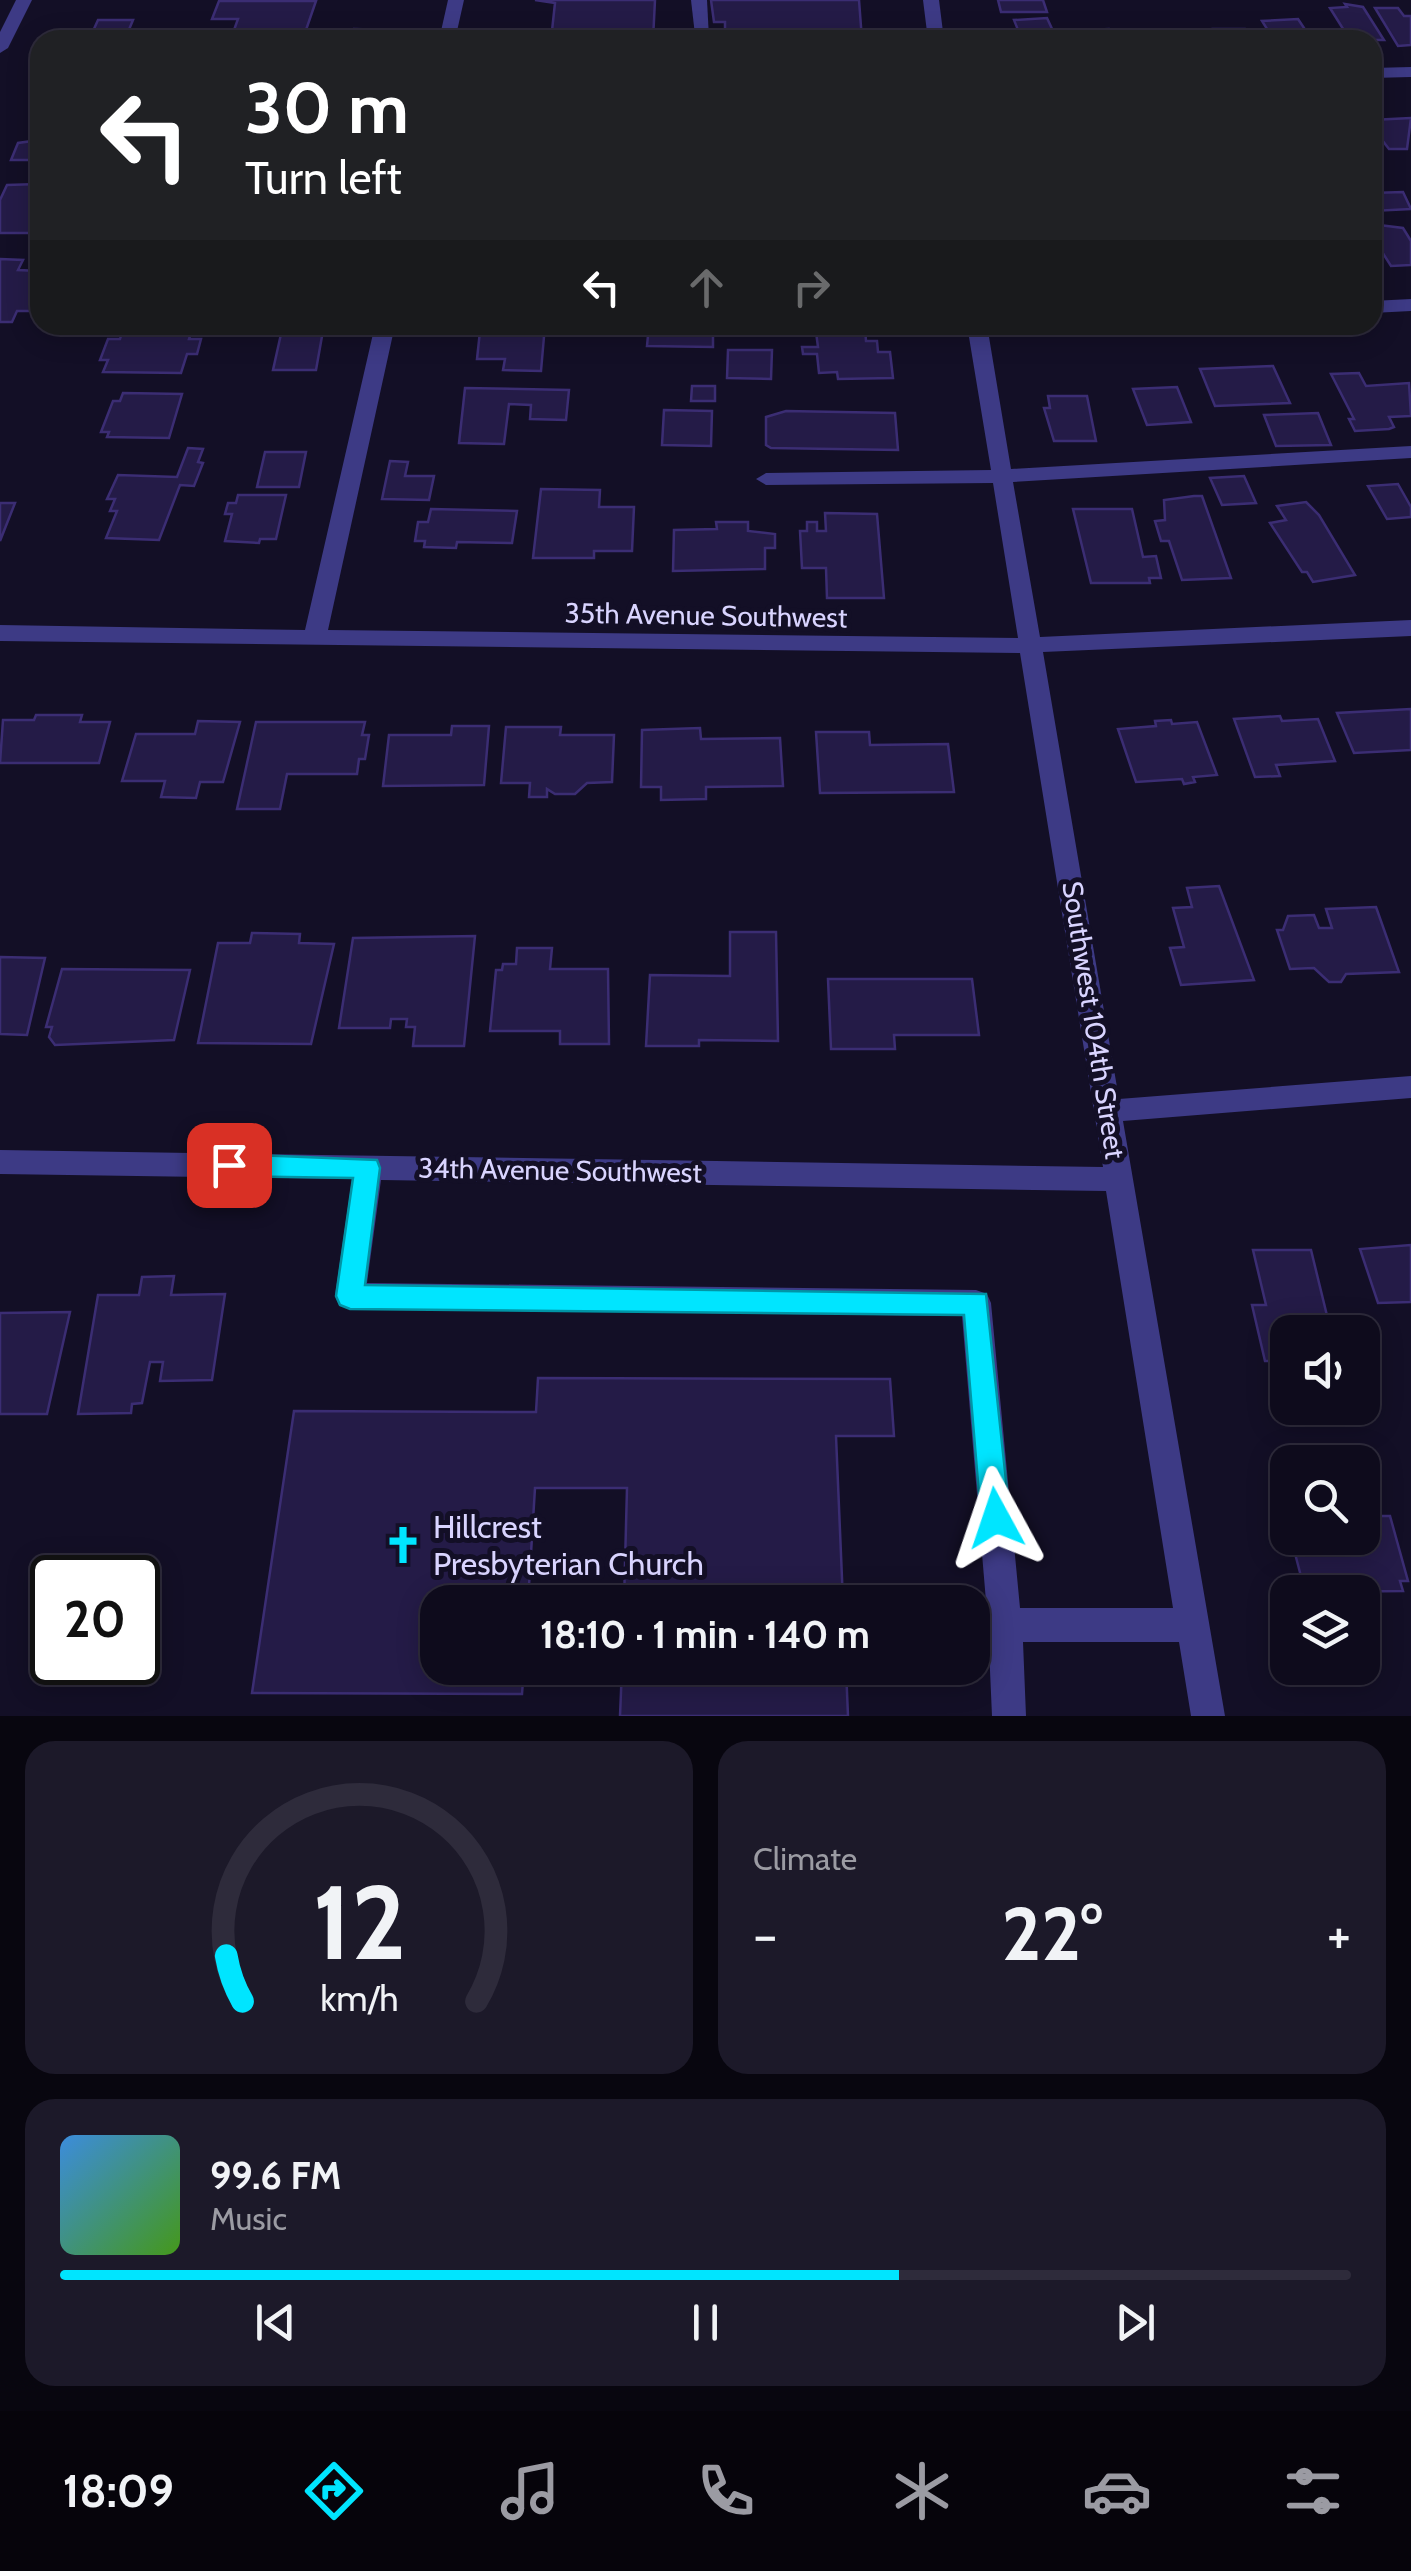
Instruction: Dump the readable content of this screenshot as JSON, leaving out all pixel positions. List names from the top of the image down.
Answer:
{
  "streets": {
    "street": ["35th Avenue Southwest", "Southwest 104th Street", "34th Avenue Southwest"]
  },
  "crossings": [
    ["35th Avenue Southwest", "Southwest 104th Street"],
    ["Southwest 104th Street", "34th Avenue Southwest"]
  ],
  "places": {
    "church": ["Hillcrest Presbyterian Church"]
  },
  "page": {
    "turn": ["30 m", "Turn left"],
    "limit": "20",
    "trip": "18:10 · 1 min · 140 m",
    "tile": "Climate",
    "heat": ["−", "22°", "+"],
    "song": ["99.6 FM", "Music"],
    "tabs": "18:09",
    "gauge": ["12", "km/h"]
  }
}
